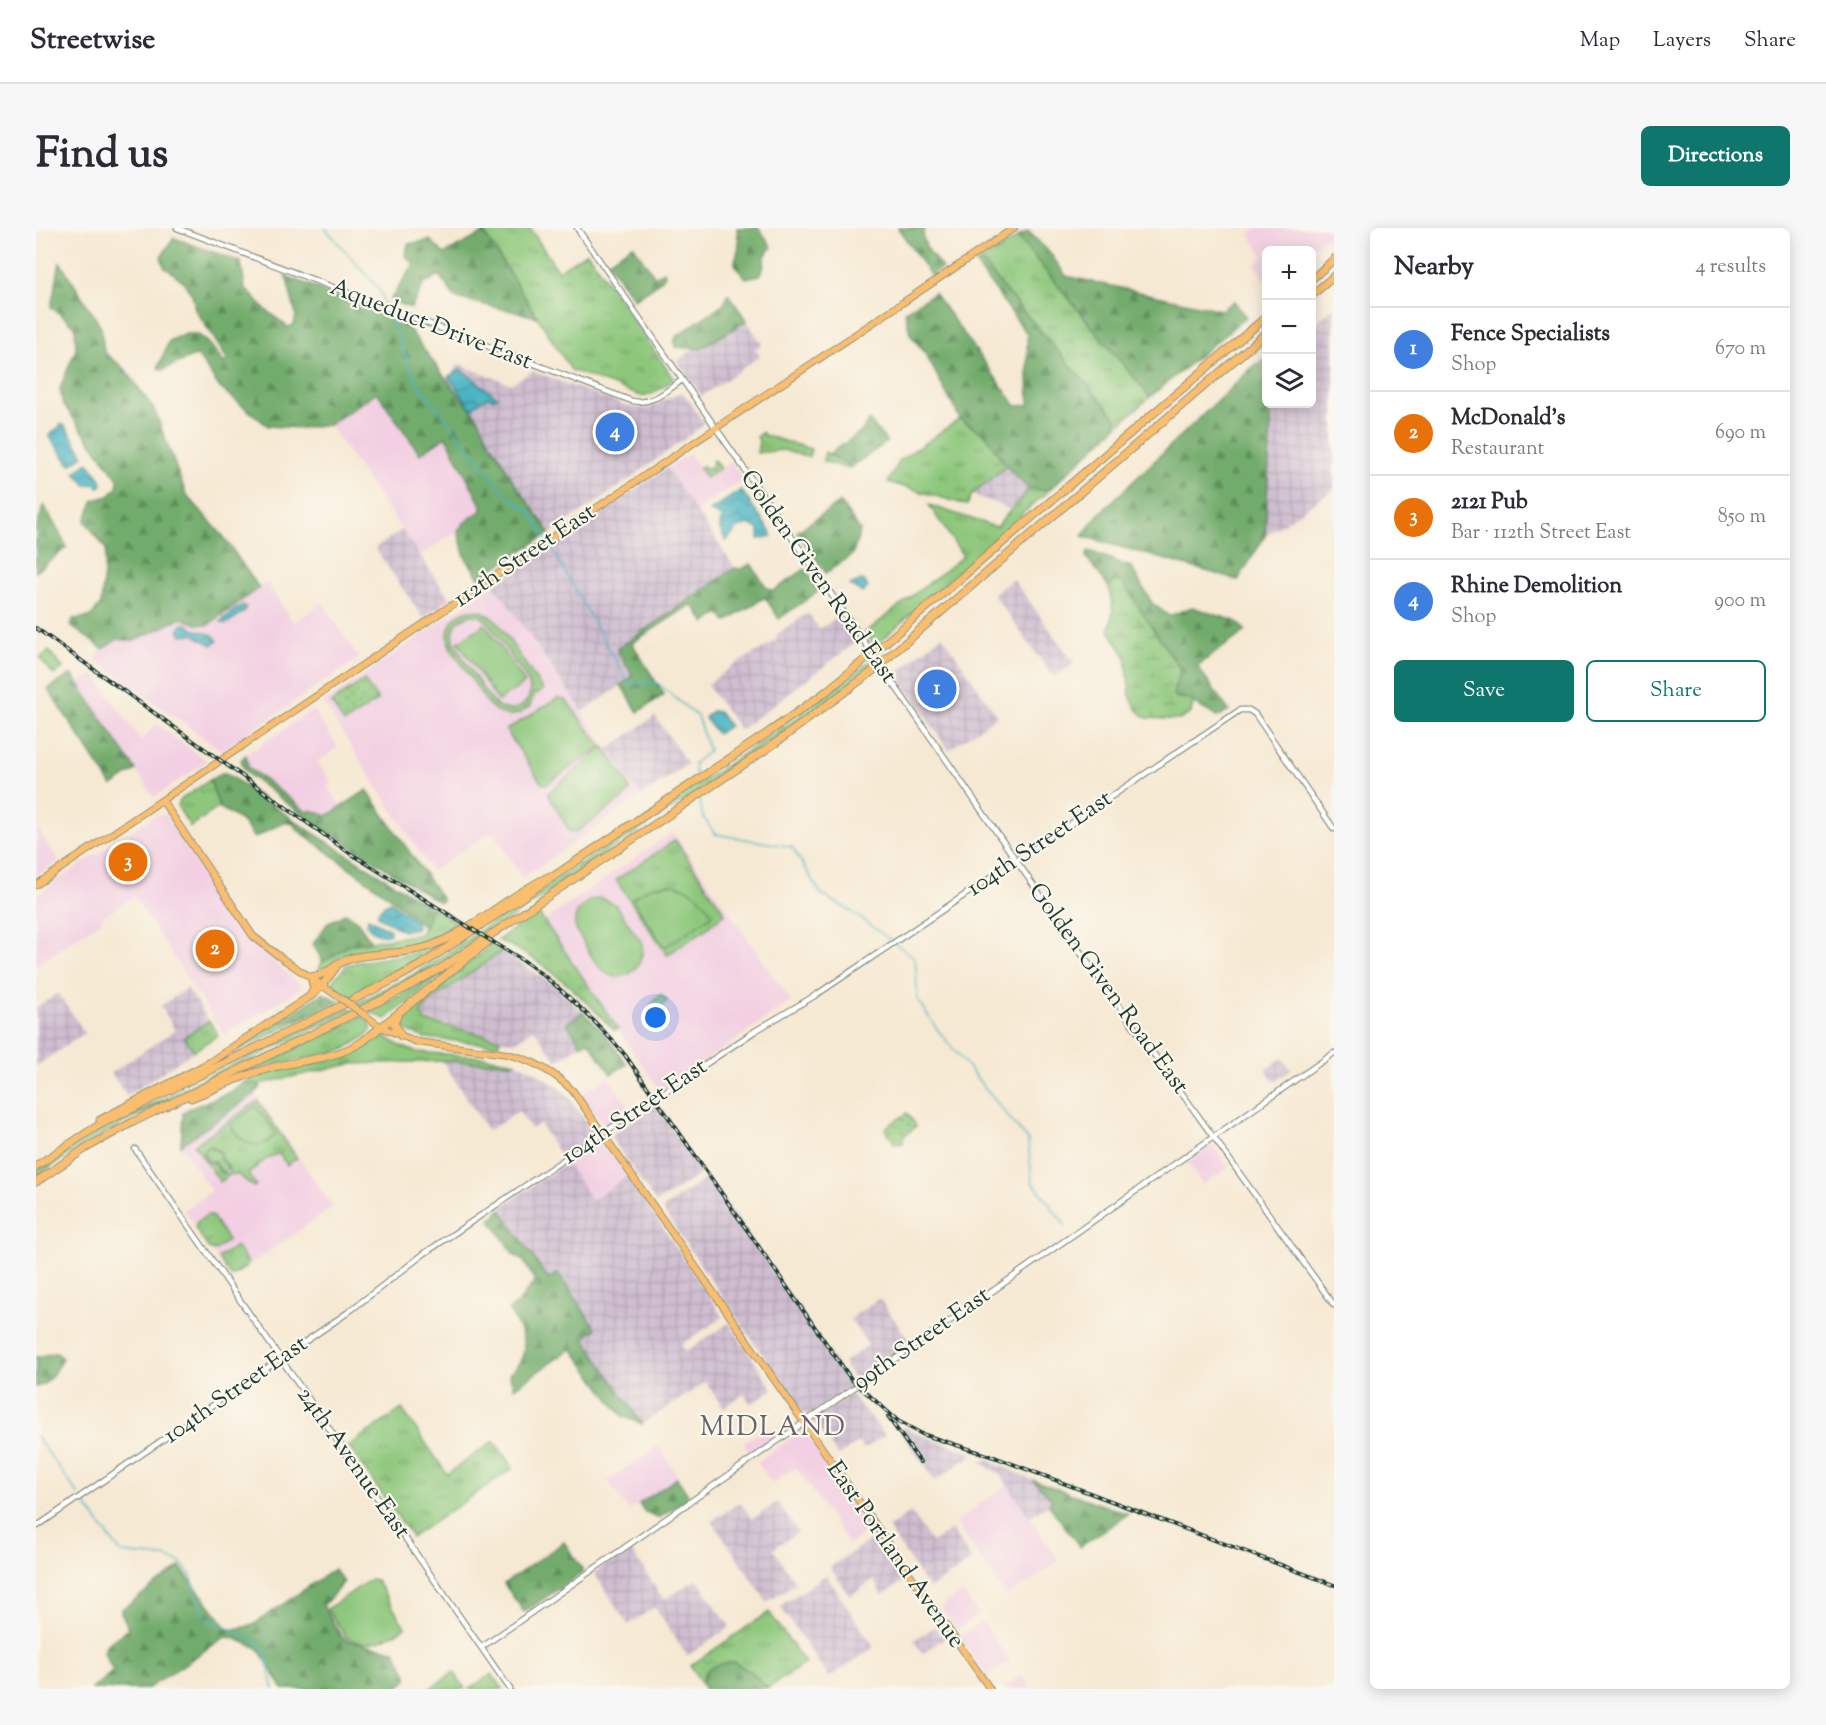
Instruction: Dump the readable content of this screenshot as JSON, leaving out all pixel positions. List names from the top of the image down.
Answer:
{
  "streets": {
    "main road": ["112th Street East", "East Portland Avenue"],
    "street": [
      "Aqueduct Drive East",
      "Golden Given Road East",
      "104th Street East",
      "99th Street East",
      "24th Avenue East"
    ]
  },
  "crossings": [
    ["Aqueduct Drive East", "Golden Given Road East"],
    ["112th Street East", "Golden Given Road East"],
    ["112th Street East", "East Portland Avenue"],
    ["Golden Given Road East", "104th Street East"],
    ["Golden Given Road East", "99th Street East"],
    ["104th Street East", "24th Avenue East"],
    ["104th Street East", "East Portland Avenue"],
    ["99th Street East", "24th Avenue East"],
    ["99th Street East", "East Portland Avenue"]
  ],
  "districts": ["MIDLAND"],
  "page": {
    "header": "Streetwise",
    "nav": ["Map", "Layers", "Share"],
    "title": "Find us",
    "buttons": [
      "Directions",
      ["Save", "Share"]
    ],
    "heading": ["Nearby", "4 results"],
    "map_buttons": ["+", "−"],
    "list": [
      {
        "mark": "1",
        "name": "Fence Specialists",
        "note": "Shop",
        "value": "670 m"
      },
      {
        "mark": "2",
        "name": "McDonald's",
        "note": "Restaurant",
        "value": "690 m"
      },
      {
        "mark": "3",
        "name": "2121 Pub",
        "note": "Bar · 112th Street East",
        "value": "850 m"
      },
      {
        "mark": "4",
        "name": "Rhine Demolition",
        "note": "Shop",
        "value": "900 m"
      }
    ],
    "pins": [
      "4",
      "1",
      "3",
      "2"
    ]
  }
}
